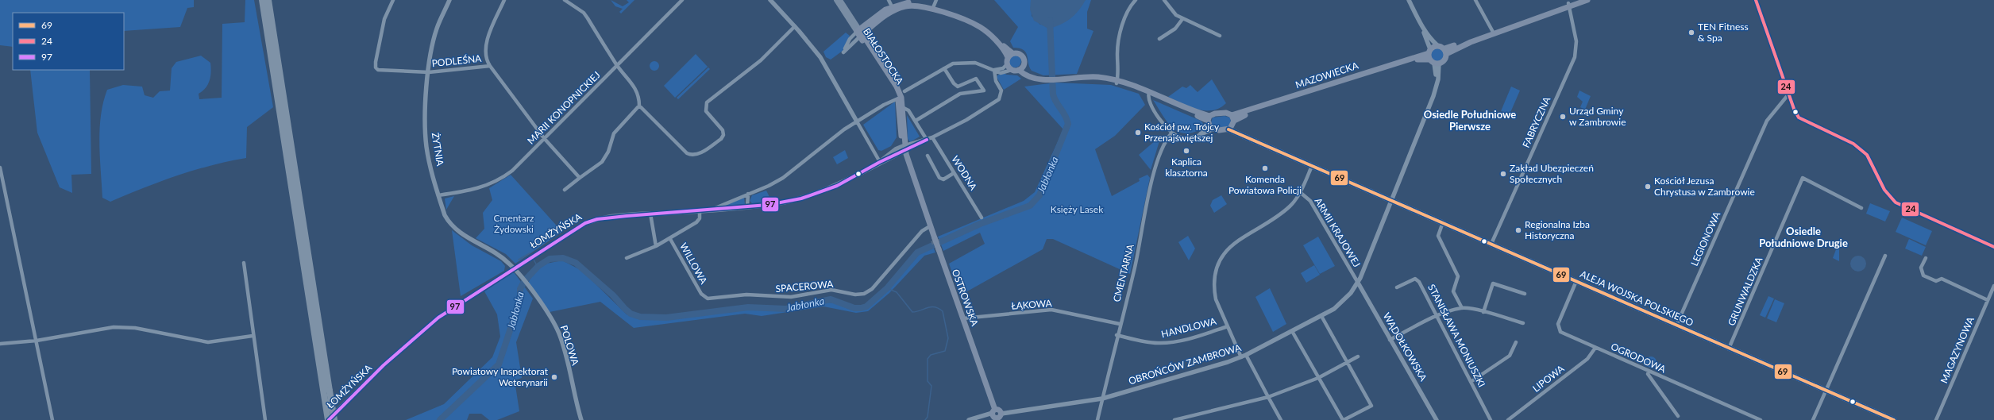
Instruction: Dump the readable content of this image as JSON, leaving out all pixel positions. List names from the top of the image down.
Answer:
{
  "streets": {
    "main road": [
      "BIAŁOSTOCKA",
      "MAZOWIECKA",
      "ŁOMŻYŃSKA",
      "OSTROWSKA",
      "ALEJA WOJSKA POLSKIEGO"
    ],
    "street": [
      "PODLEŚNA",
      "MARII KONOPNICKIEJ",
      "FABRYCZNA",
      "ŻYTNIA",
      "WODNA",
      "ARMII KRAJOWEJ",
      "LEGIONOWA",
      "WILLOWA",
      "CMENTARNA",
      "SPACEROWA",
      "GRUNWALDZKA",
      "ŁĄKOWA",
      "HANDLOWA",
      "STANISŁAWA MONIUSZKI",
      "POLOWA",
      "WĄDOŁKOWSKA",
      "MAGAZYNOWA",
      "OGRODOWA",
      "OBROŃCÓW ZAMBROWA",
      "LIPOWA"
    ]
  },
  "crossings": [
    ["BIAŁOSTOCKA", "ŁOMŻYŃSKA"],
    ["BIAŁOSTOCKA", "OSTROWSKA"],
    ["PODLEŚNA", "ŻYTNIA"],
    ["MAZOWIECKA", "ALEJA WOJSKA POLSKIEGO"],
    ["MAZOWIECKA", "OBROŃCÓW ZAMBROWA"],
    ["MARII KONOPNICKIEJ", "ŻYTNIA"],
    ["FABRYCZNA", "ALEJA WOJSKA POLSKIEGO"],
    ["ŻYTNIA", "ŁOMŻYŃSKA"],
    ["ŻYTNIA", "POLOWA"],
    ["ŁOMŻYŃSKA", "WILLOWA"],
    ["ŁOMŻYŃSKA", "OSTROWSKA"],
    ["ŁOMŻYŃSKA", "POLOWA"],
    ["ARMII KRAJOWEJ", "WĄDOŁKOWSKA"],
    ["ARMII KRAJOWEJ", "OBROŃCÓW ZAMBROWA"],
    ["LEGIONOWA", "ALEJA WOJSKA POLSKIEGO"],
    ["WILLOWA", "SPACEROWA"],
    ["CMENTARNA", "ŁĄKOWA"],
    ["CMENTARNA", "HANDLOWA"],
    ["CMENTARNA", "OBROŃCÓW ZAMBROWA"],
    ["SPACEROWA", "OSTROWSKA"],
    ["GRUNWALDZKA", "ALEJA WOJSKA POLSKIEGO"],
    ["OSTROWSKA", "ŁĄKOWA"],
    ["ALEJA WOJSKA POLSKIEGO", "OGRODOWA"],
    ["ALEJA WOJSKA POLSKIEGO", "OBROŃCÓW ZAMBROWA"],
    ["WĄDOŁKOWSKA", "OBROŃCÓW ZAMBROWA"],
    ["OGRODOWA", "LIPOWA"]
  ],
  "districts": ["Osiedle Południowe Pierwsze", "Osiedle Południowe Drugie"],
  "water": ["Jabłonka"],
  "parks": ["Księży Lasek", "Cmentarz Żydowski"],
  "places": [
    "TEN Fitness & Spa",
    "Urząd Gminy w Zambrowie",
    "Kościół pw. Trójcy Przenajświętszej",
    "Kaplica klasztorna",
    "Komenda Powiatowa Policji",
    "Zakład Ubezpieczeń Społecznych",
    "Kościół Jezusa Chrystusa w Zambrowie",
    "Regionalna Izba Historyczna",
    "Powiatowy Inspektorat Weterynarii"
  ],
  "lines": ["transit line 24", "transit line 69", "transit line 97"],
  "legend": ["69", "24", "97"]
}
